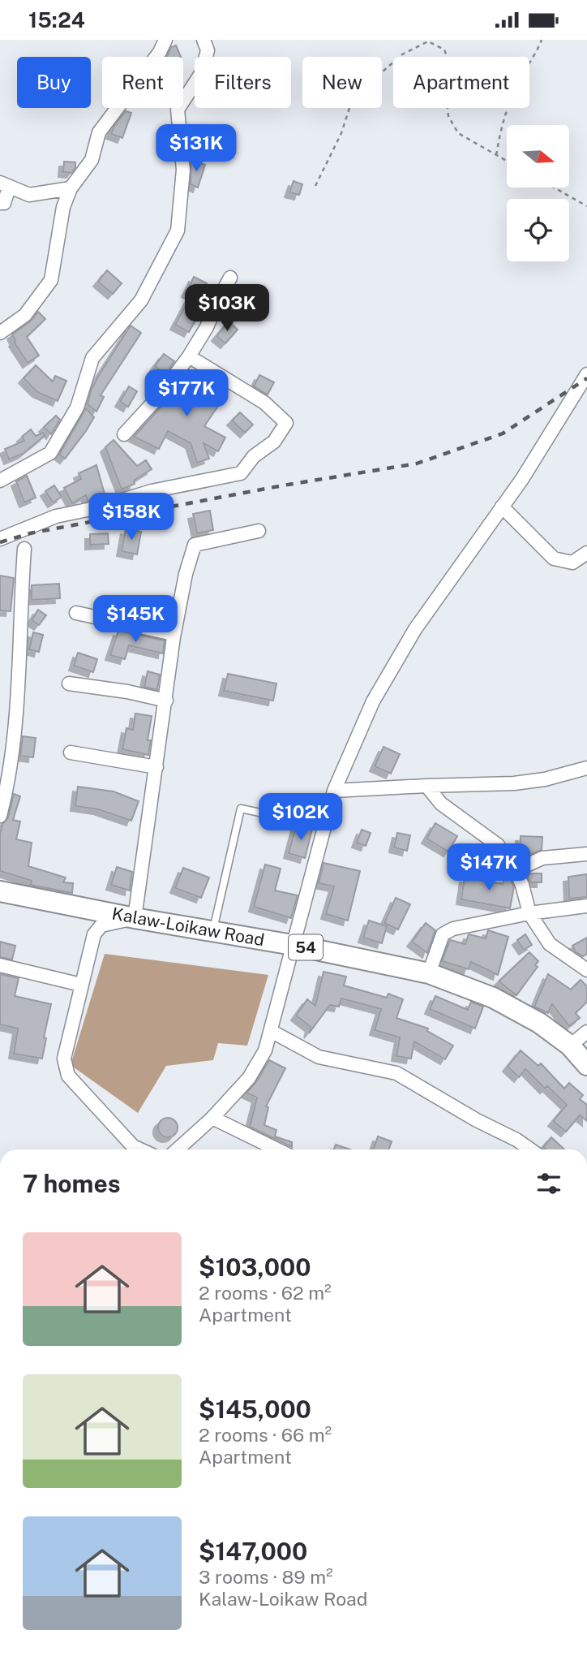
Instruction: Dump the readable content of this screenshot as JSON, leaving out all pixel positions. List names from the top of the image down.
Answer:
{
  "streets": {
    "main road": ["Kalaw-Loikaw Road", "54"]
  },
  "north": "right",
  "page": {
    "status": "15:24",
    "chip": [
      "Buy",
      "Rent",
      "Filters",
      "New",
      "Apartment"
    ],
    "price": [
      "$131K",
      "$103K",
      "$177K",
      "$158K",
      "$145K",
      "$102K",
      "$147K"
    ],
    "heading": "7 homes",
    "list": [
      {
        "name": "$103,000",
        "note": "2 rooms · 62 m² · Apartment"
      },
      {
        "name": "$145,000",
        "note": "2 rooms · 66 m² · Apartment"
      },
      {
        "name": "$147,000",
        "note": "3 rooms · 89 m² · Kalaw-Loikaw Road"
      }
    ]
  }
}
